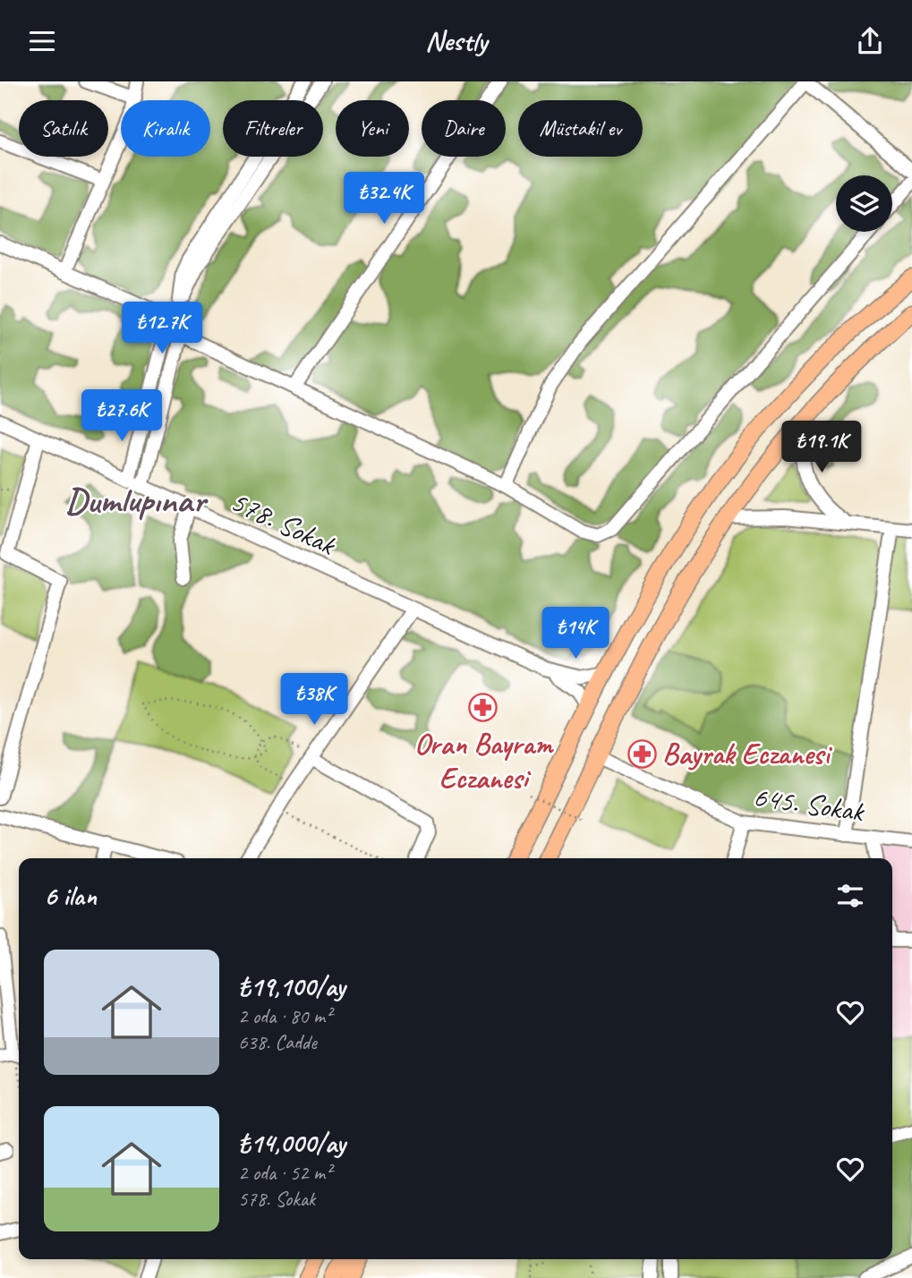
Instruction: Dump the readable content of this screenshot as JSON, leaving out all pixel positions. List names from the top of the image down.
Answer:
{
  "streets": {
    "street": ["578. Sokak", "645. Sokak"]
  },
  "districts": ["Dumlupınar"],
  "places": {
    "pharmacy": ["Oran Bayram Eczanesi", "Bayrak Eczanesi"]
  },
  "page": {
    "header": "Nestly",
    "chip": [
      "Satılık",
      "Kiralık",
      "Filtreler",
      "Yeni",
      "Daire",
      "Müstakil ev"
    ],
    "price": [
      "₺32.4K",
      "₺12.7K",
      "₺27.6K",
      "₺19.1K",
      "₺14K",
      "₺38K"
    ],
    "heading": "6 ilan",
    "list": [
      {
        "name": "₺19,100/ay",
        "note": "2 oda · 80 m² · 638. Cadde"
      },
      {
        "name": "₺14,000/ay",
        "note": "2 oda · 52 m² · 578. Sokak"
      }
    ]
  }
}
